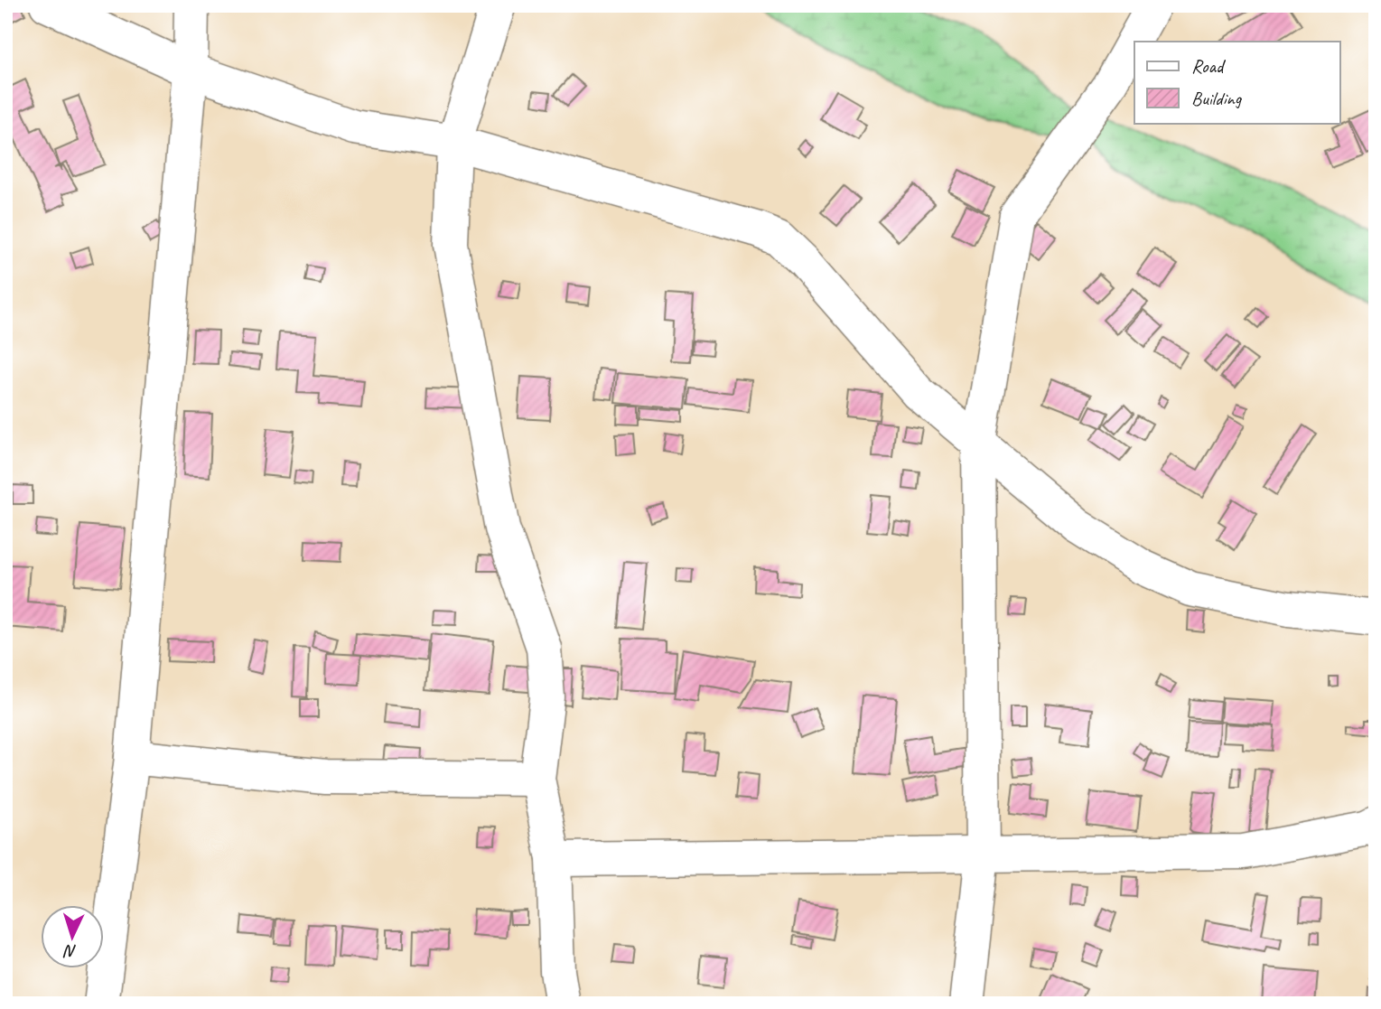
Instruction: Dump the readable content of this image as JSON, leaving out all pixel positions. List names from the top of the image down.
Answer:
{
  "legend": ["Road", "Building"],
  "north": "bottom"
}
